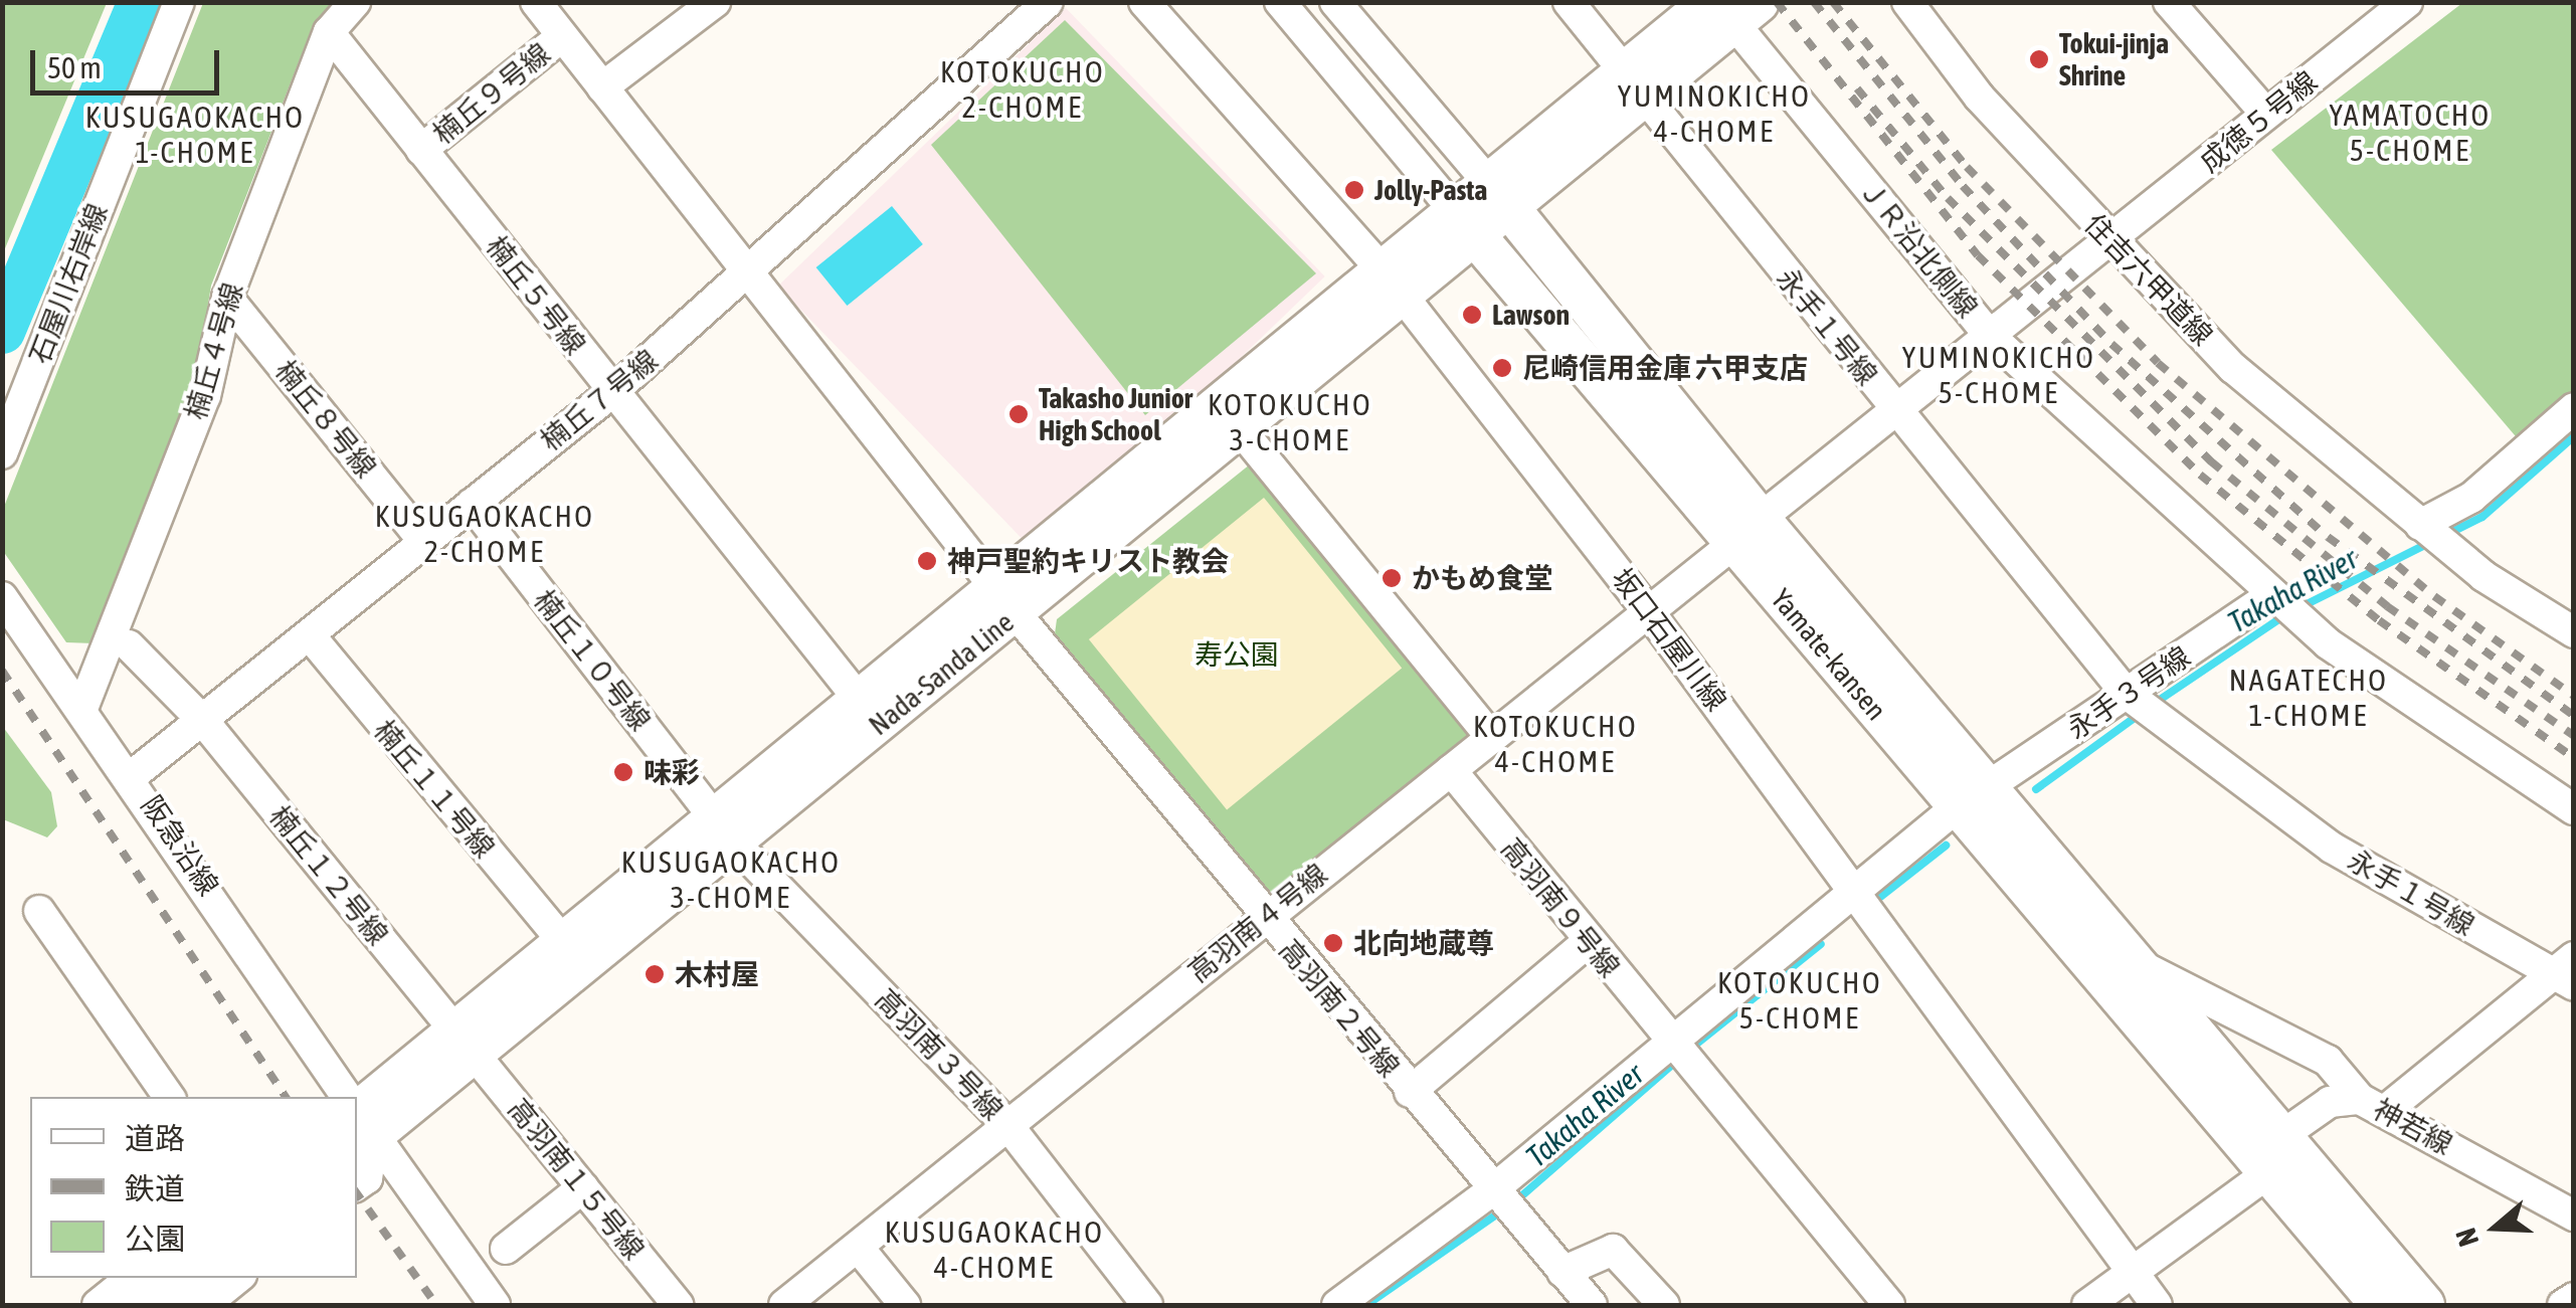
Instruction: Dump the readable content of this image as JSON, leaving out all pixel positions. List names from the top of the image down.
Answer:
{
  "streets": {
    "main road": ["Yamate-kansen", "Nada-Sanda Line"],
    "street": [
      "楠丘９号線",
      "成徳５号線",
      "ＪＲ沿北側線",
      "住吉六甲道線",
      "石屋川右岸線",
      "楠丘５号線",
      "永手１号線",
      "楠丘４号線",
      "楠丘７号線",
      "楠丘８号線",
      "坂口石屋川線",
      "楠丘１０号線",
      "永手３号線",
      "楠丘１１号線",
      "阪急沿線",
      "楠丘１２号線",
      "高羽南９号線",
      "高羽南４号線",
      "高羽南２号線",
      "高羽南３号線",
      "神若線",
      "高羽南１５号線"
    ]
  },
  "crossings": [
    ["楠丘９号線", "楠丘５号線"],
    ["楠丘９号線", "高羽南２号線"],
    ["成徳５号線", "ＪＲ沿北側線"],
    ["成徳５号線", "住吉六甲道線"],
    ["成徳５号線", "永手１号線"],
    ["成徳５号線", "高羽南４号線"],
    ["ＪＲ沿北側線", "Nada-Sanda Line"],
    ["ＪＲ沿北側線", "永手３号線"],
    ["楠丘５号線", "楠丘４号線"],
    ["楠丘５号線", "楠丘７号線"],
    ["楠丘５号線", "Nada-Sanda Line"],
    ["永手１号線", "Nada-Sanda Line"],
    ["永手１号線", "永手３号線"],
    ["永手１号線", "高羽南４号線"],
    ["楠丘４号線", "楠丘８号線"],
    ["楠丘４号線", "阪急沿線"],
    ["楠丘７号線", "楠丘８号線"],
    ["楠丘７号線", "楠丘１０号線"],
    ["楠丘７号線", "楠丘１１号線"],
    ["楠丘７号線", "阪急沿線"],
    ["楠丘７号線", "楠丘１２号線"],
    ["楠丘７号線", "高羽南２号線"],
    ["坂口石屋川線", "Nada-Sanda Line"],
    ["坂口石屋川線", "永手３号線"],
    ["坂口石屋川線", "高羽南４号線"],
    ["坂口石屋川線", "神若線"],
    ["Yamate-kansen", "Nada-Sanda Line"],
    ["Yamate-kansen", "永手３号線"],
    ["Yamate-kansen", "高羽南４号線"],
    ["Yamate-kansen", "神若線"],
    ["楠丘１０号線", "Nada-Sanda Line"],
    ["楠丘１０号線", "高羽南３号線"],
    ["Nada-Sanda Line", "楠丘１１号線"],
    ["Nada-Sanda Line", "阪急沿線"],
    ["Nada-Sanda Line", "楠丘１２号線"],
    ["Nada-Sanda Line", "高羽南２号線"],
    ["Nada-Sanda Line", "高羽南３号線"],
    ["Nada-Sanda Line", "高羽南１５号線"],
    ["永手３号線", "高羽南９号線"],
    ["永手３号線", "高羽南２号線"],
    ["楠丘１２号線", "高羽南１５号線"],
    ["高羽南９号線", "高羽南４号線"],
    ["高羽南４号線", "高羽南２号線"],
    ["高羽南４号線", "高羽南３号線"]
  ],
  "districts": [
    "KOTOKUCHO 2-CHOME",
    "YUMINOKICHO 4-CHOME",
    "YAMATOCHO 5-CHOME",
    "KUSUGAOKACHO 1-CHOME",
    "YUMINOKICHO 5-CHOME",
    "KOTOKUCHO 3-CHOME",
    "KUSUGAOKACHO 2-CHOME",
    "NAGATECHO 1-CHOME",
    "KOTOKUCHO 4-CHOME",
    "KUSUGAOKACHO 3-CHOME",
    "KOTOKUCHO 5-CHOME",
    "KUSUGAOKACHO 4-CHOME"
  ],
  "water": ["Takaha River"],
  "parks": ["寿公園"],
  "places": [
    "Tokui-jinja Shrine",
    "Jolly-Pasta",
    "Lawson",
    "尼崎信用金庫 六甲支店",
    "Takasho Junior High School",
    "神戸聖約キリスト教会",
    "かもめ食堂",
    "味彩",
    "北向地蔵尊",
    "木村屋"
  ],
  "legend": ["道路", "鉄道", "公園"],
  "scale_bar": "50 m",
  "north": "left"
}
